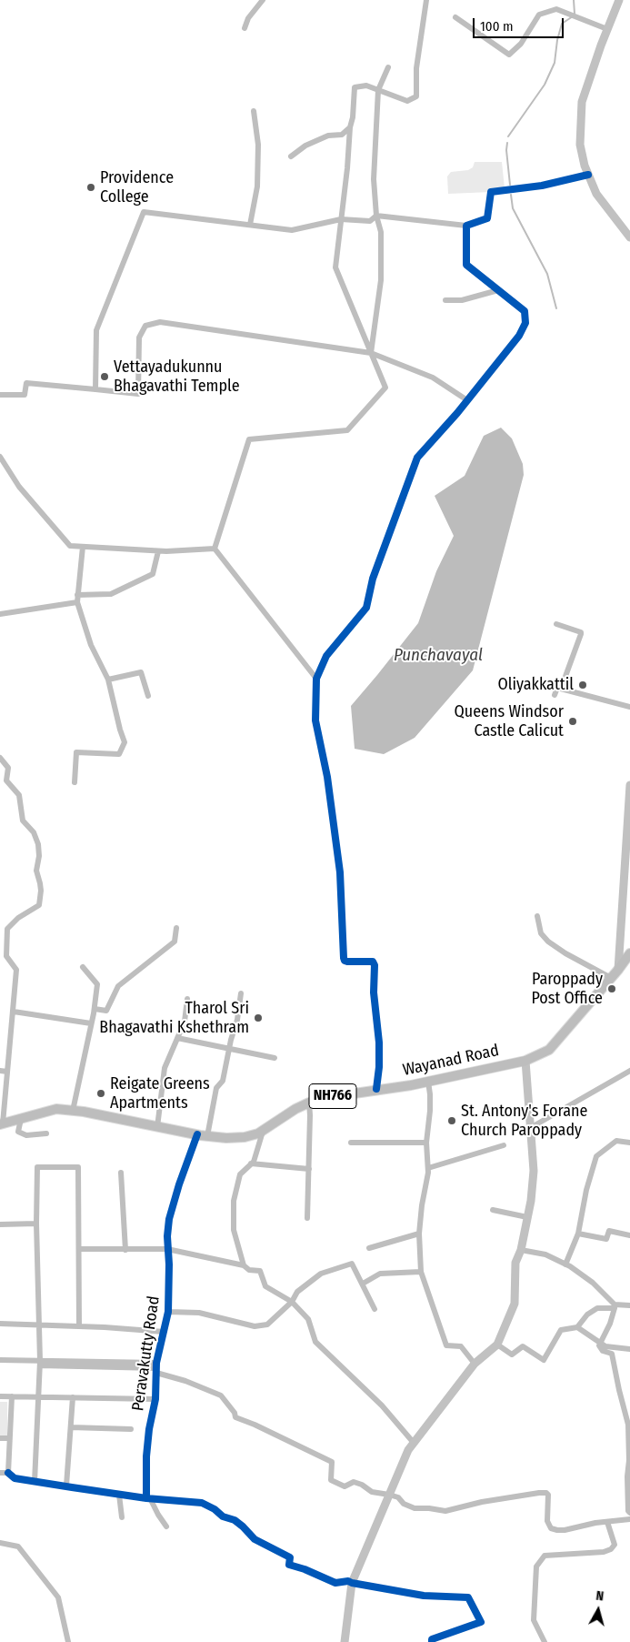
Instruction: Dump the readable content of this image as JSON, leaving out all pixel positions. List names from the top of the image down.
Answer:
{
  "streets": {
    "highway": ["Wayanad Road", "NH766"],
    "street": ["Peravakutty Road"]
  },
  "crossings": [
    ["Wayanad Road", "Peravakutty Road"]
  ],
  "water": ["Punchavayal"],
  "places": [
    "Providence College",
    "Vettayadukunnu Bhagavathi Temple",
    "Oliyakkattil",
    "Queens Windsor Castle Calicut",
    "Paroppady Post Office",
    "Tharol Sri Bhagavathi Kshethram",
    "Reigate Greens Apartments",
    "St. Antony's Forane Church Paroppady"
  ],
  "scale_bar": "100 m",
  "north": "top"
}
